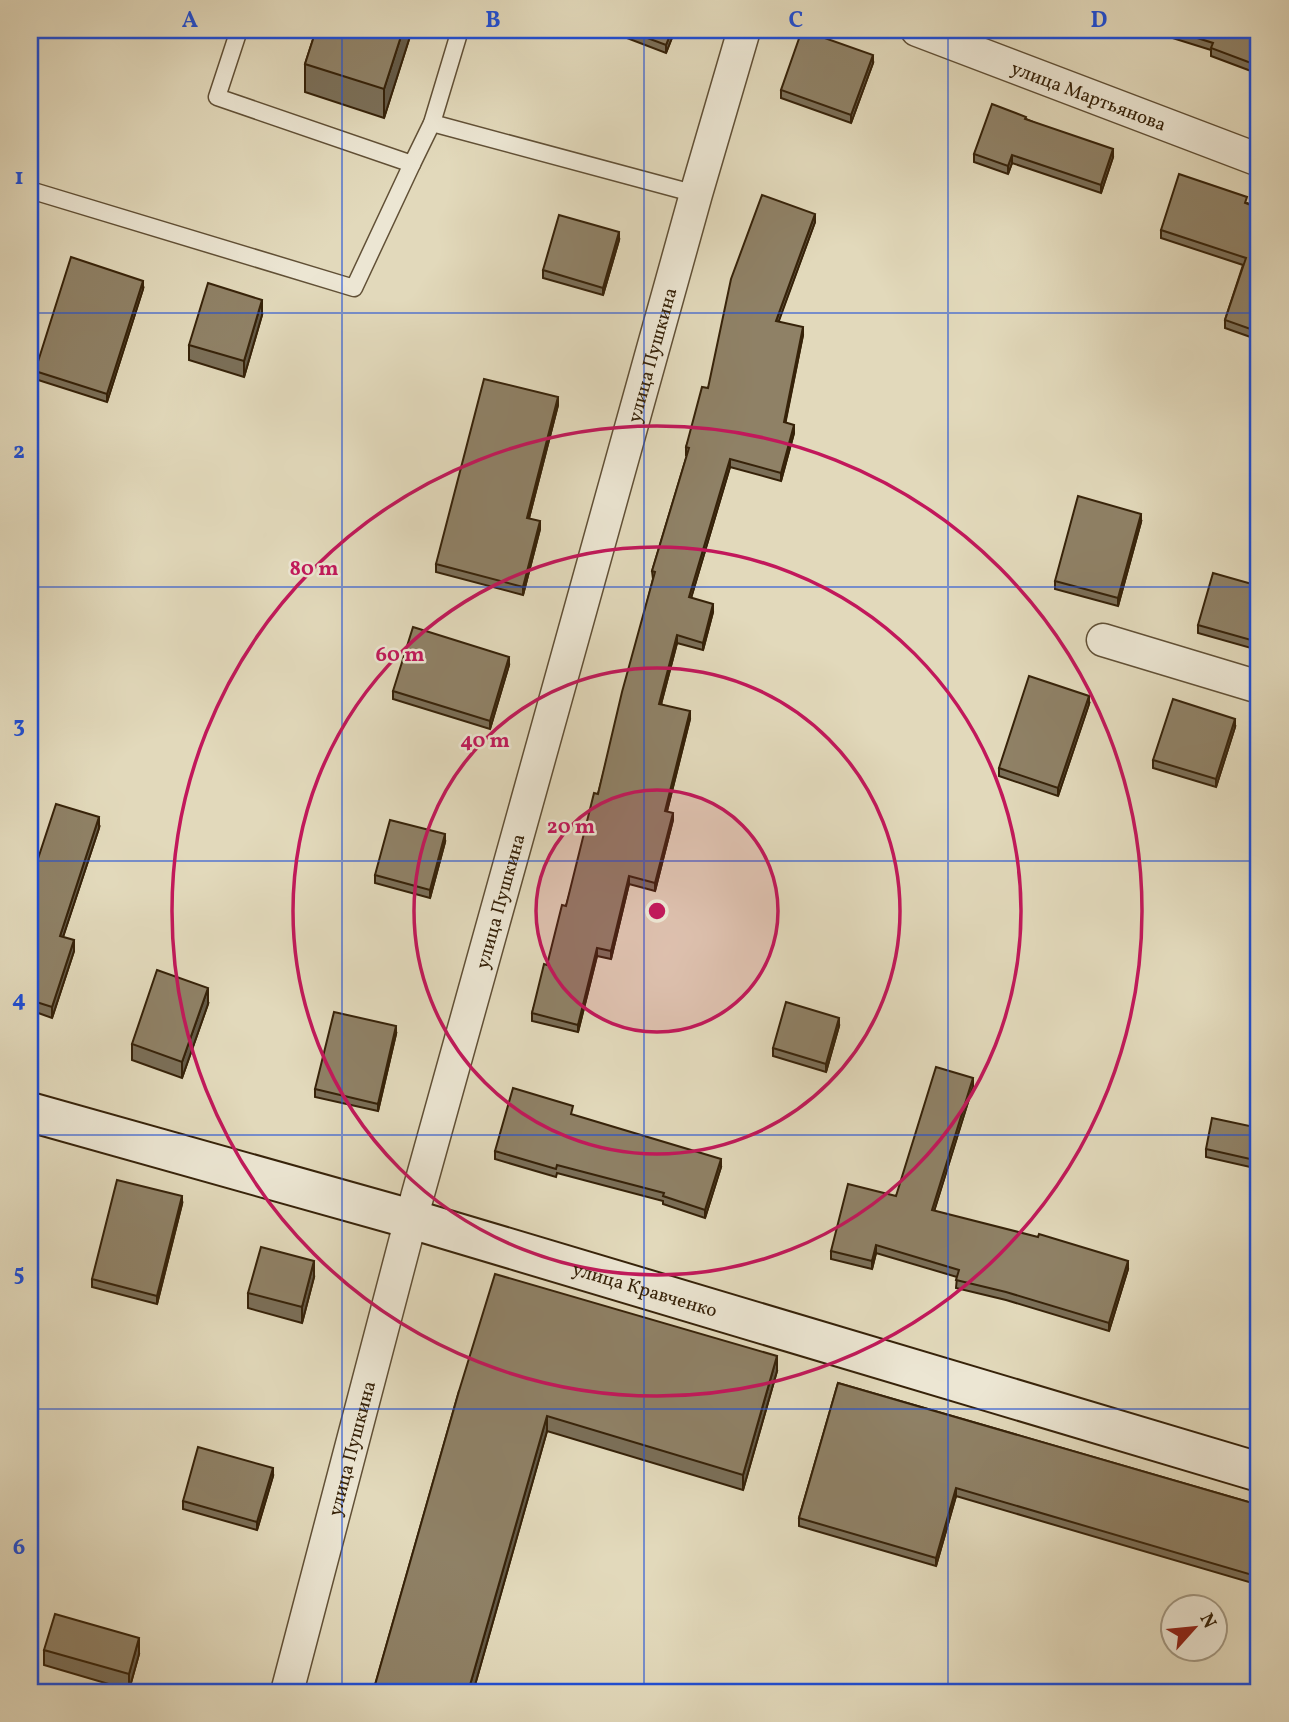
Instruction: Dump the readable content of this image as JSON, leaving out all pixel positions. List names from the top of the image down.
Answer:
{
  "streets": {
    "street": ["улица Мартьянова", "улица Пушкина", "улица Кравченко"]
  },
  "crossings": [
    ["улица Пушкина", "улица Кравченко"]
  ],
  "north": "top right",
  "grid": {
    "columns": [
      "A",
      "B",
      "C",
      "D"
    ],
    "rows": [
      "1",
      "2",
      "3",
      "4",
      "5",
      "6"
    ]
  },
  "rings": [
    "80 m",
    "60 m",
    "40 m",
    "20 m"
  ]
}
